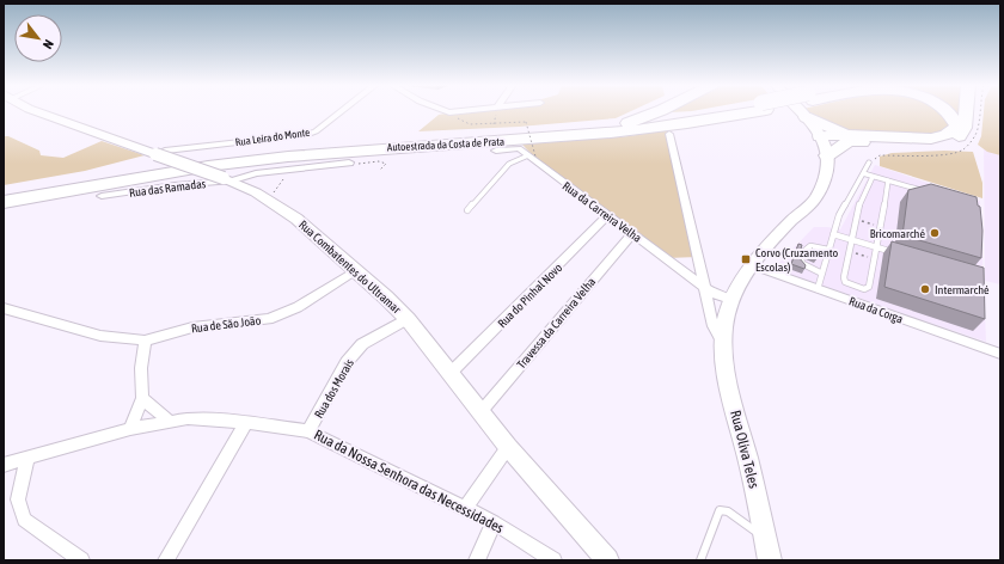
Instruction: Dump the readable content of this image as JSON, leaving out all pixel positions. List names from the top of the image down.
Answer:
{
  "streets": {
    "highway": ["Autoestrada da Costa de Prata"],
    "main road": ["Rua Combatentes do Ultramar", "Rua Oliva Teles"],
    "street": [
      "Rua Leira do Monte",
      "Rua das Ramadas",
      "Rua da Carreira Velha",
      "Rua do Pinhal Novo",
      "Rua da Corga",
      "Travessa da Carreira Velha",
      "Rua de São João",
      "Rua dos Morais",
      "Rua da Nossa Senhora das Necessidades"
    ]
  },
  "crossings": [
    ["Rua Leira do Monte", "Rua Combatentes do Ultramar"],
    ["Rua das Ramadas", "Rua Combatentes do Ultramar"],
    ["Rua da Carreira Velha", "Rua do Pinhal Novo"],
    ["Rua da Carreira Velha", "Travessa da Carreira Velha"],
    ["Rua da Carreira Velha", "Rua Oliva Teles"],
    ["Rua Combatentes do Ultramar", "Rua do Pinhal Novo"],
    ["Rua Combatentes do Ultramar", "Travessa da Carreira Velha"],
    ["Rua Combatentes do Ultramar", "Rua de São João"],
    ["Rua Combatentes do Ultramar", "Rua dos Morais"],
    ["Rua da Corga", "Rua Oliva Teles"],
    ["Rua dos Morais", "Rua da Nossa Senhora das Necessidades"]
  ],
  "places": {
    "other": ["Bricomarché", "Intermarché"],
    "transit": ["Corvo (Cruzamento Escolas)"]
  },
  "north": "bottom right"
}
